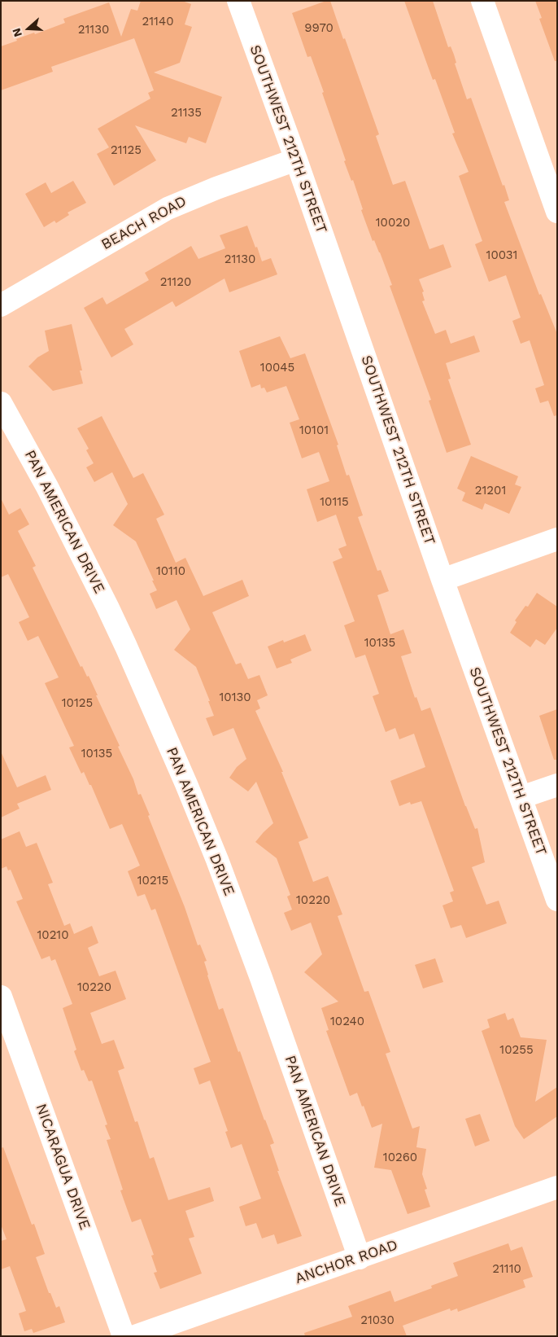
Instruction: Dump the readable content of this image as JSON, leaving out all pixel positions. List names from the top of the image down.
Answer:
{
  "streets": {
    "street": [
      "SOUTHWEST 212TH STREET",
      "BEACH ROAD",
      "PAN AMERICAN DRIVE",
      "NICARAGUA DRIVE",
      "ANCHOR ROAD"
    ]
  },
  "crossings": [
    ["SOUTHWEST 212TH STREET", "BEACH ROAD"],
    ["PAN AMERICAN DRIVE", "ANCHOR ROAD"]
  ],
  "house_numbers": [
    "21140",
    "9970",
    "21130",
    "21135",
    "21125",
    "10020",
    "10031",
    "21130",
    "21120",
    "10045",
    "10101",
    "21201",
    "10115",
    "10110",
    "10135",
    "10130",
    "10125",
    "10135",
    "10215",
    "10220",
    "10210",
    "10220",
    "10240",
    "10255",
    "10260",
    "21110",
    "21030"
  ],
  "north": "left"
}
